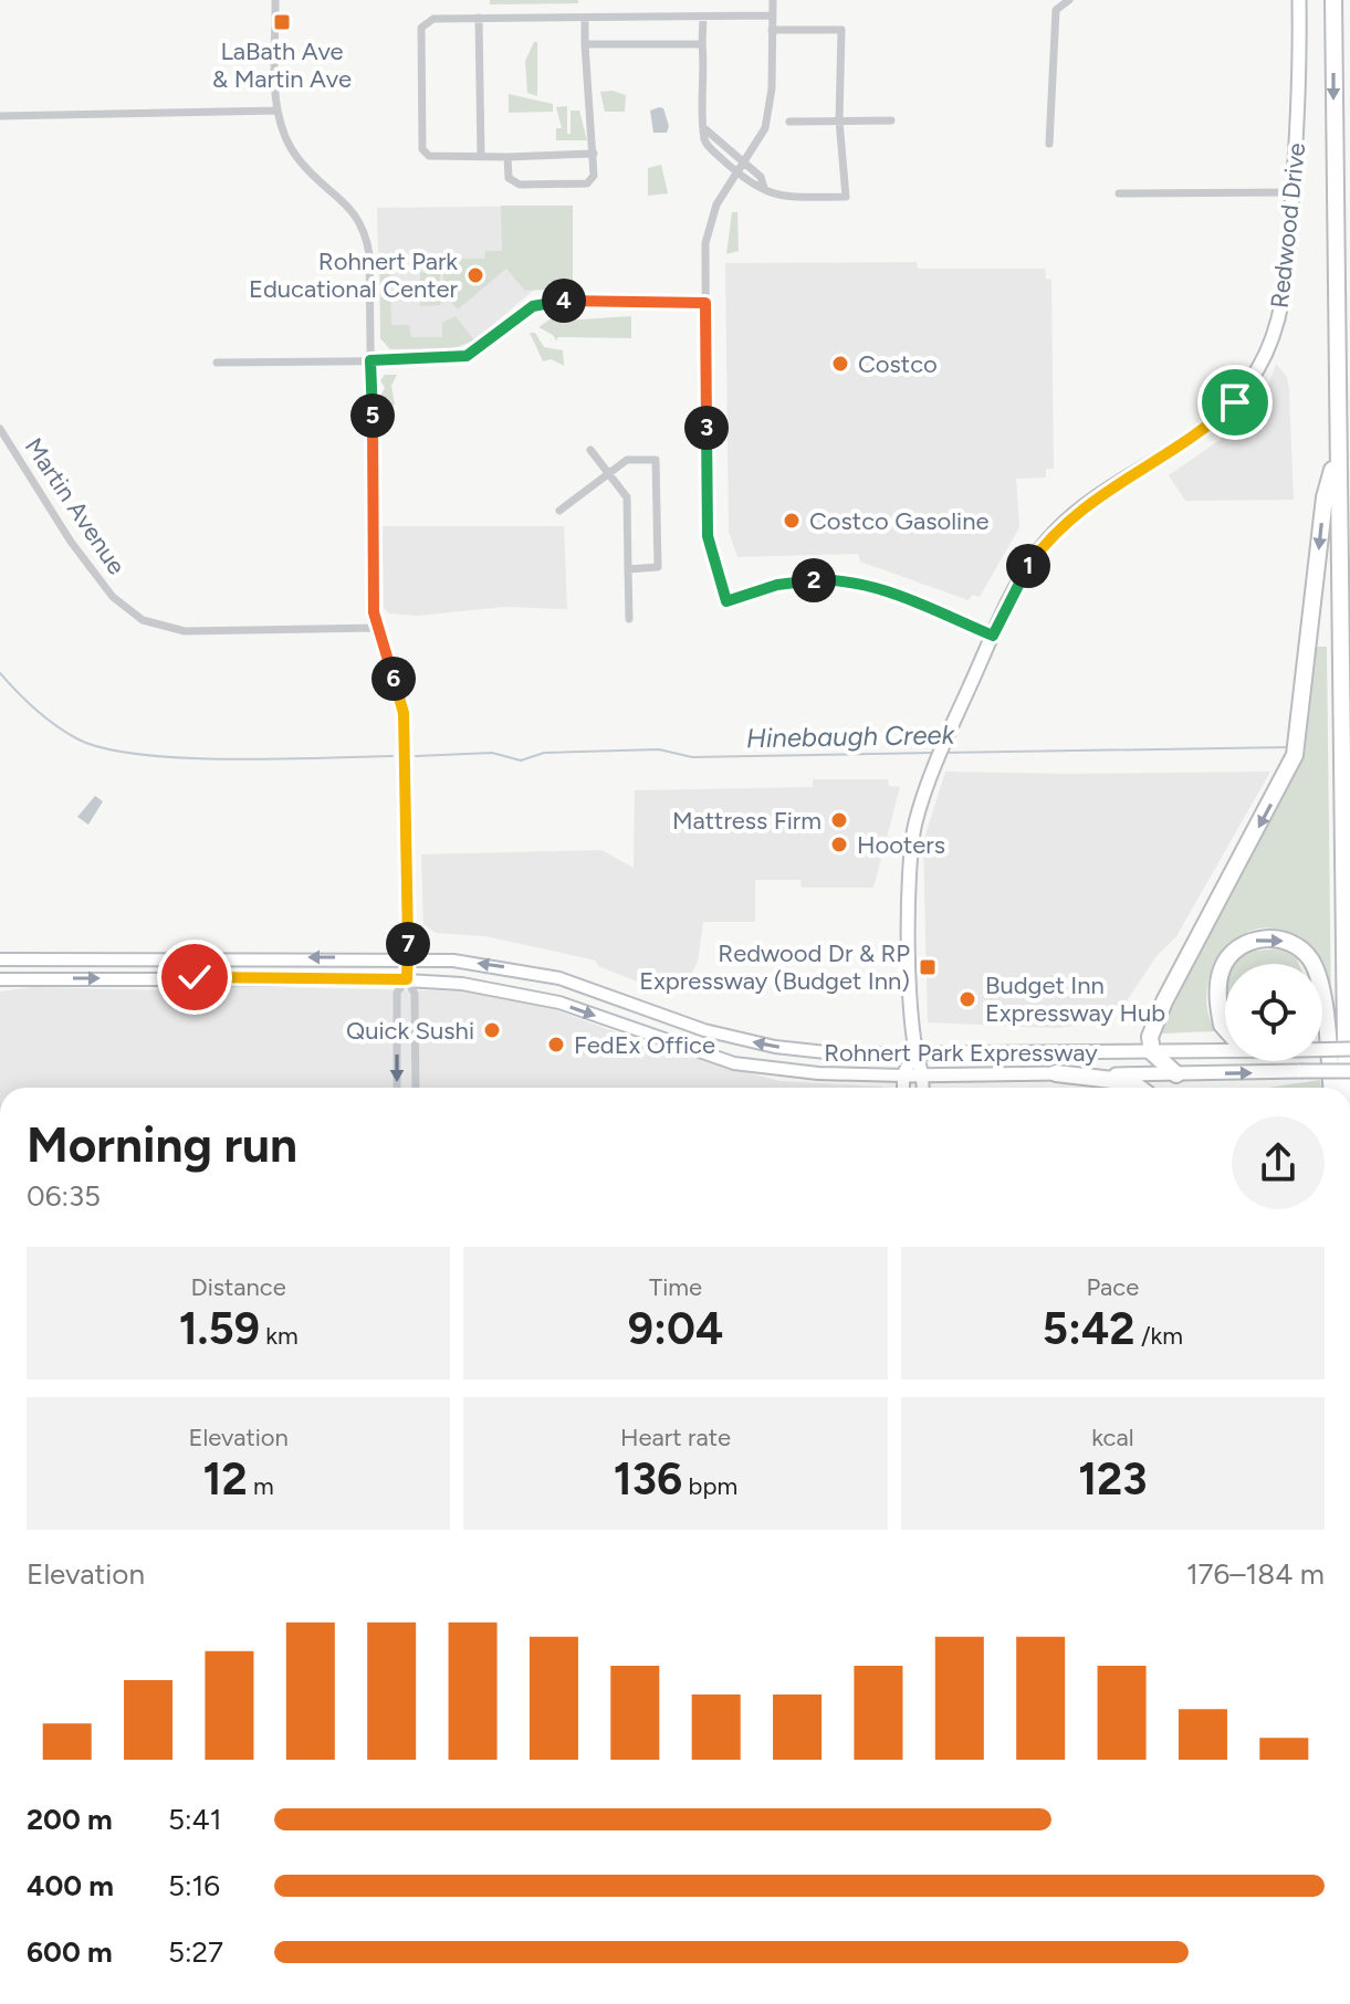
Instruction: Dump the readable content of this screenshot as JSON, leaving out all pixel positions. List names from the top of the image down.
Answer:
{
  "streets": {
    "main road": ["Redwood Drive", "Rohnert Park Expressway"],
    "street": ["Martin Avenue"]
  },
  "crossings": [
    ["Redwood Drive", "Rohnert Park Expressway"]
  ],
  "water": ["Hinebaugh Creek"],
  "places": {
    "transit": ["LaBath Ave & Martin Ave", "Redwood Dr & RP Expressway (Budget Inn)"],
    "other": [
      "Rohnert Park Educational Center",
      "Costco",
      "Costco Gasoline",
      "Mattress Firm",
      "Hooters",
      "Budget Inn Expressway Hub",
      "Quick Sushi",
      "FedEx Office"
    ]
  },
  "page": {
    "pins": [
      "4",
      "5",
      "3",
      "1",
      "2",
      "6",
      "7"
    ],
    "heading": ["Morning run", "06:35"],
    "stats": [
      ["Distance", "1.59 km"],
      ["Time", "9:04"],
      ["Pace", "5:42 /km"],
      ["Elevation", "12 m"],
      ["Heart rate", "136 bpm"],
      ["kcal", "123"]
    ],
    "chart": ["Elevation", "176–184 m"],
    "list": [
      {
        "name": "200 m",
        "note": "5:41"
      },
      {
        "name": "400 m",
        "note": "5:16"
      },
      {
        "name": "600 m",
        "note": "5:27"
      }
    ]
  }
}
